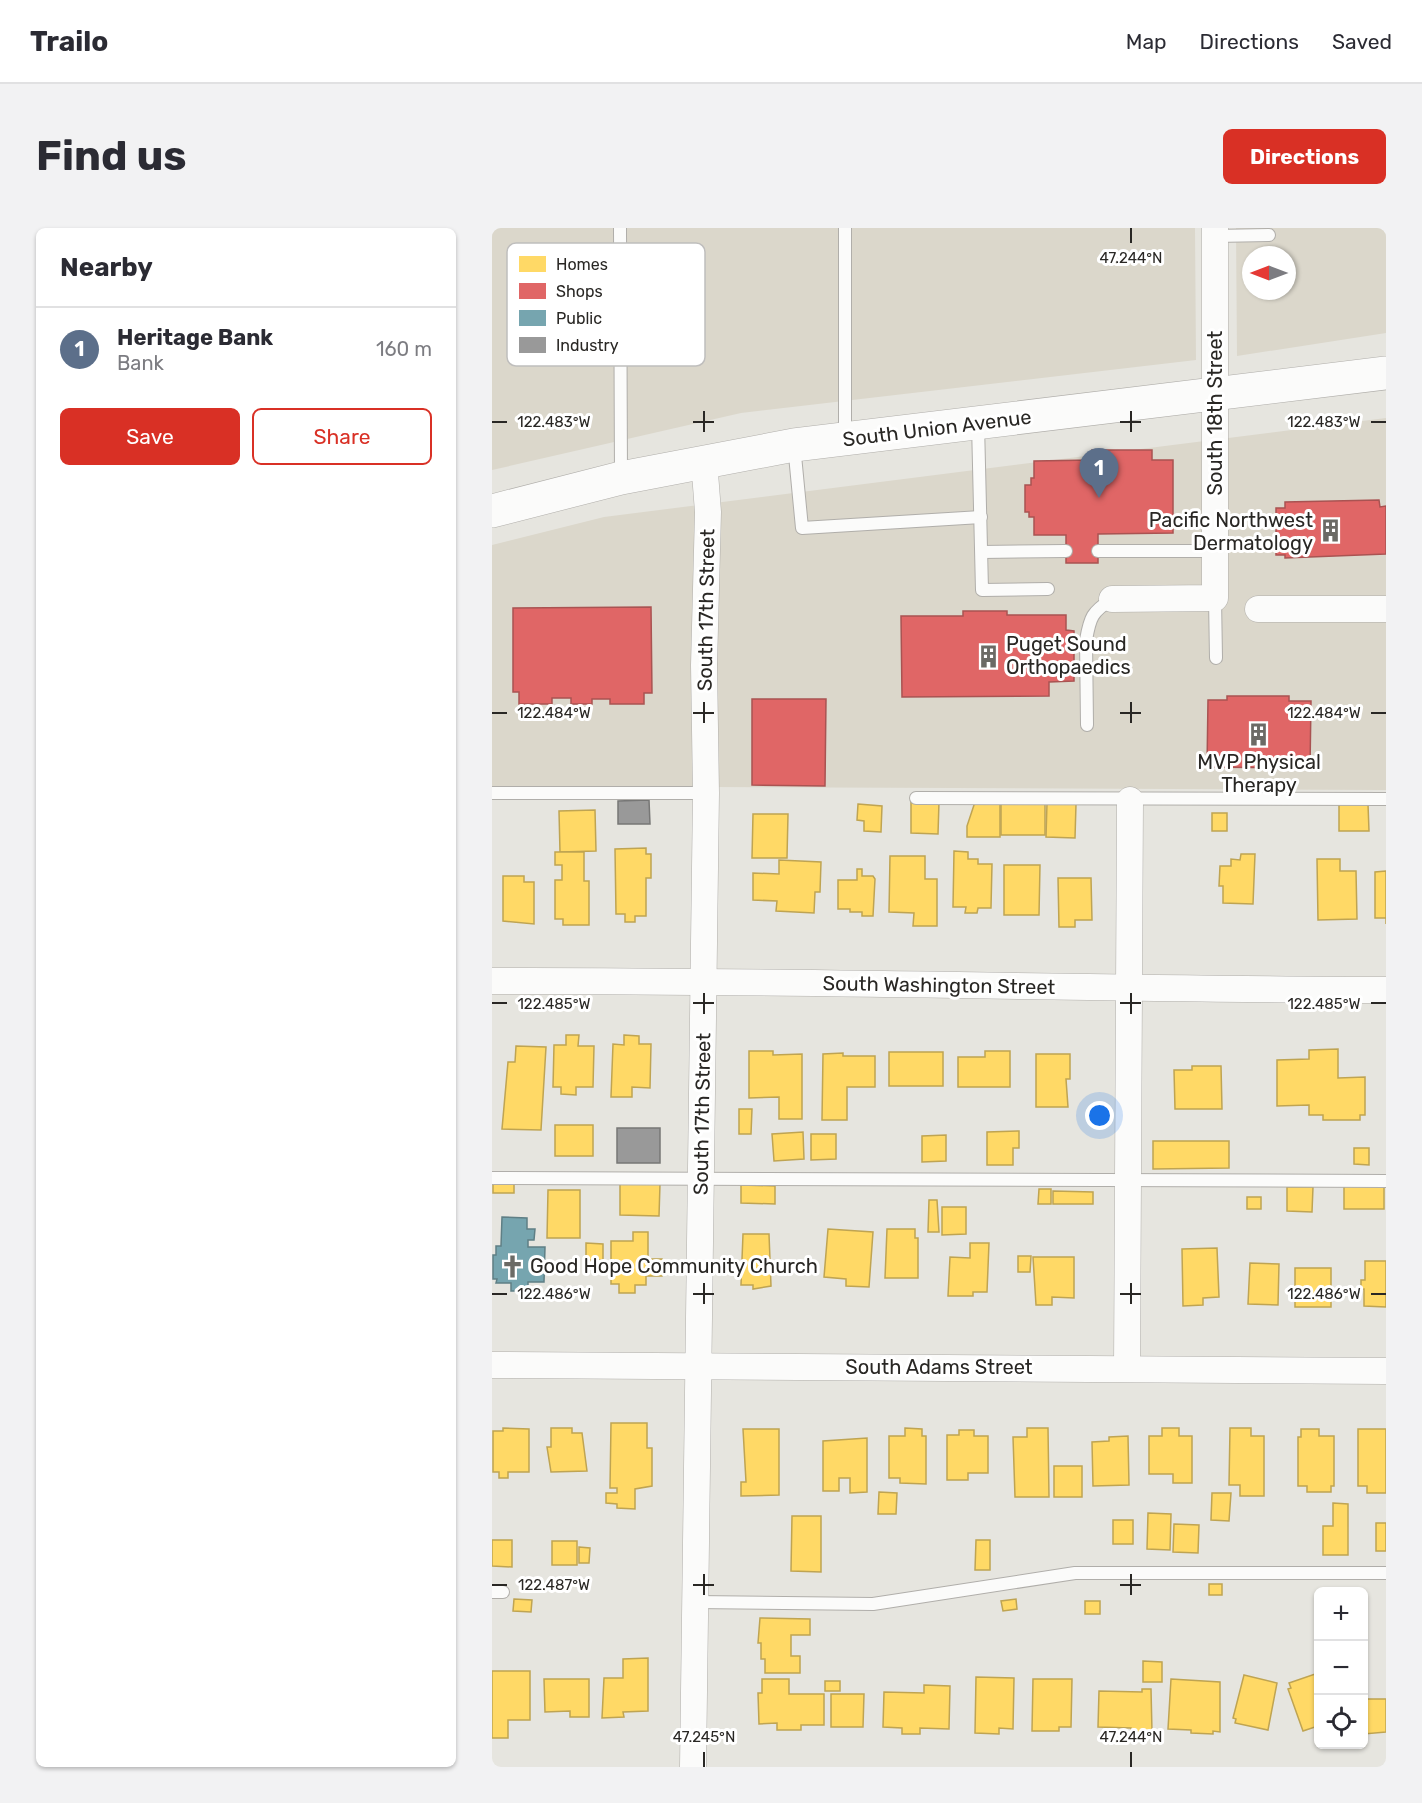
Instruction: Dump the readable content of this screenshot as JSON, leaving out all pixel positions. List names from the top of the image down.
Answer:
{
  "streets": {
    "main road": ["South Union Avenue"],
    "street": [
      "South 18th Street",
      "South 17th Street",
      "South Washington Street",
      "South Adams Street"
    ]
  },
  "crossings": [
    ["South 18th Street", "South Union Avenue"],
    ["South Union Avenue", "South 17th Street"],
    ["South 17th Street", "South Washington Street"],
    ["South 17th Street", "South Adams Street"]
  ],
  "places": {
    "building": ["Pacific Northwest Dermatology", "Puget Sound Orthopaedics", "MVP Physical Therapy"],
    "church": ["Good Hope Community Church"]
  },
  "legend": [
    "Homes",
    "Shops",
    "Public",
    "Industry"
  ],
  "north": "left",
  "page": {
    "header": "Trailo",
    "nav": ["Map", "Directions", "Saved"],
    "buttons": [
      "Directions",
      ["Save", "Share"]
    ],
    "title": "Find us",
    "heading": "Nearby",
    "list": [
      {
        "mark": "1",
        "name": "Heritage Bank",
        "note": "Bank",
        "value": "160 m"
      }
    ],
    "pins": "1",
    "map_buttons": ["+", "−"]
  },
  "coordinates": [
    "47.244°N",
    "122.483°W",
    "122.484°W",
    "122.485°W",
    "122.486°W",
    "122.487°W",
    "47.245°N"
  ]
}
